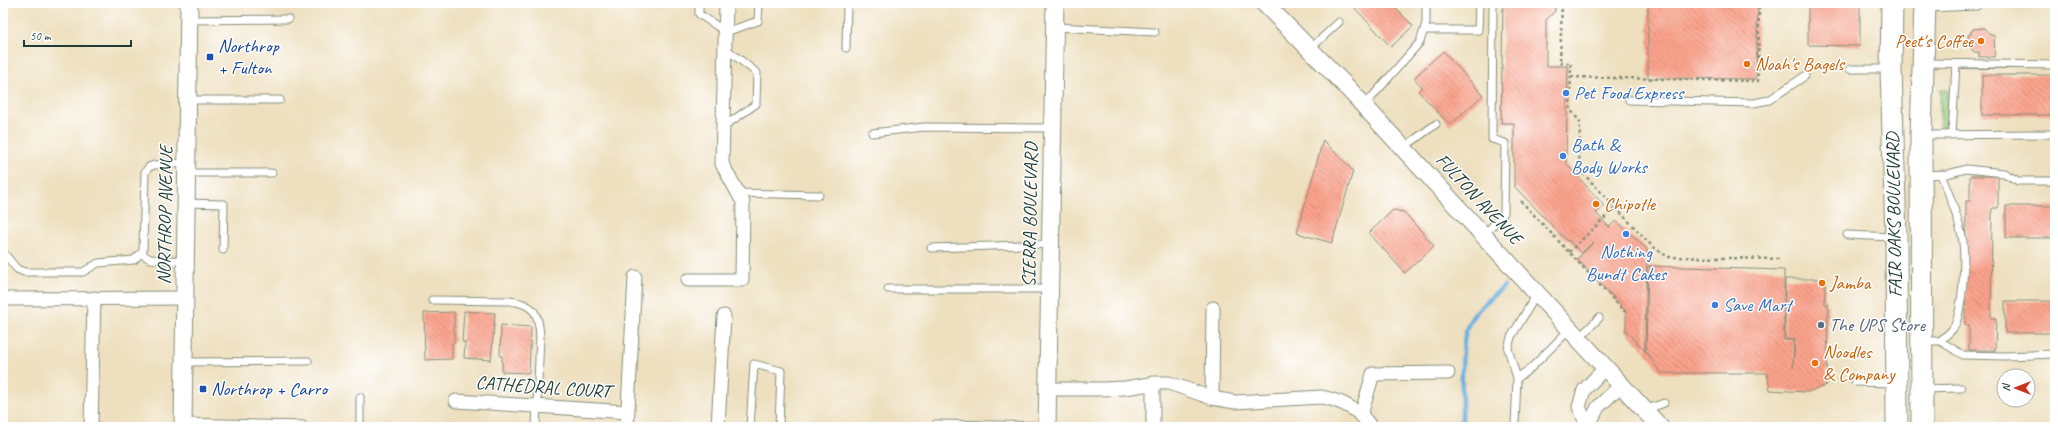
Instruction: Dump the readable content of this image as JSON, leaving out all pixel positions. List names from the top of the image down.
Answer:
{
  "streets": {
    "main road": ["FAIR OAKS BOULEVARD"],
    "street": [
      "FULTON AVENUE",
      "NORTHROP AVENUE",
      "SIERRA BOULEVARD",
      "CATHEDRAL COURT"
    ]
  },
  "places": {
    "other": [
      "Peet's Coffee",
      "Noah's Bagels",
      "Pet Food Express",
      "Bath & Body Works",
      "Chipotle",
      "Nothing Bundt Cakes",
      "Jamba",
      "Save Mart",
      "The UPS Store",
      "Noodles & Company"
    ],
    "transit": ["Northrop + Fulton", "Northrop + Carro"]
  },
  "scale_bar": "50 m",
  "north": "left"
}
